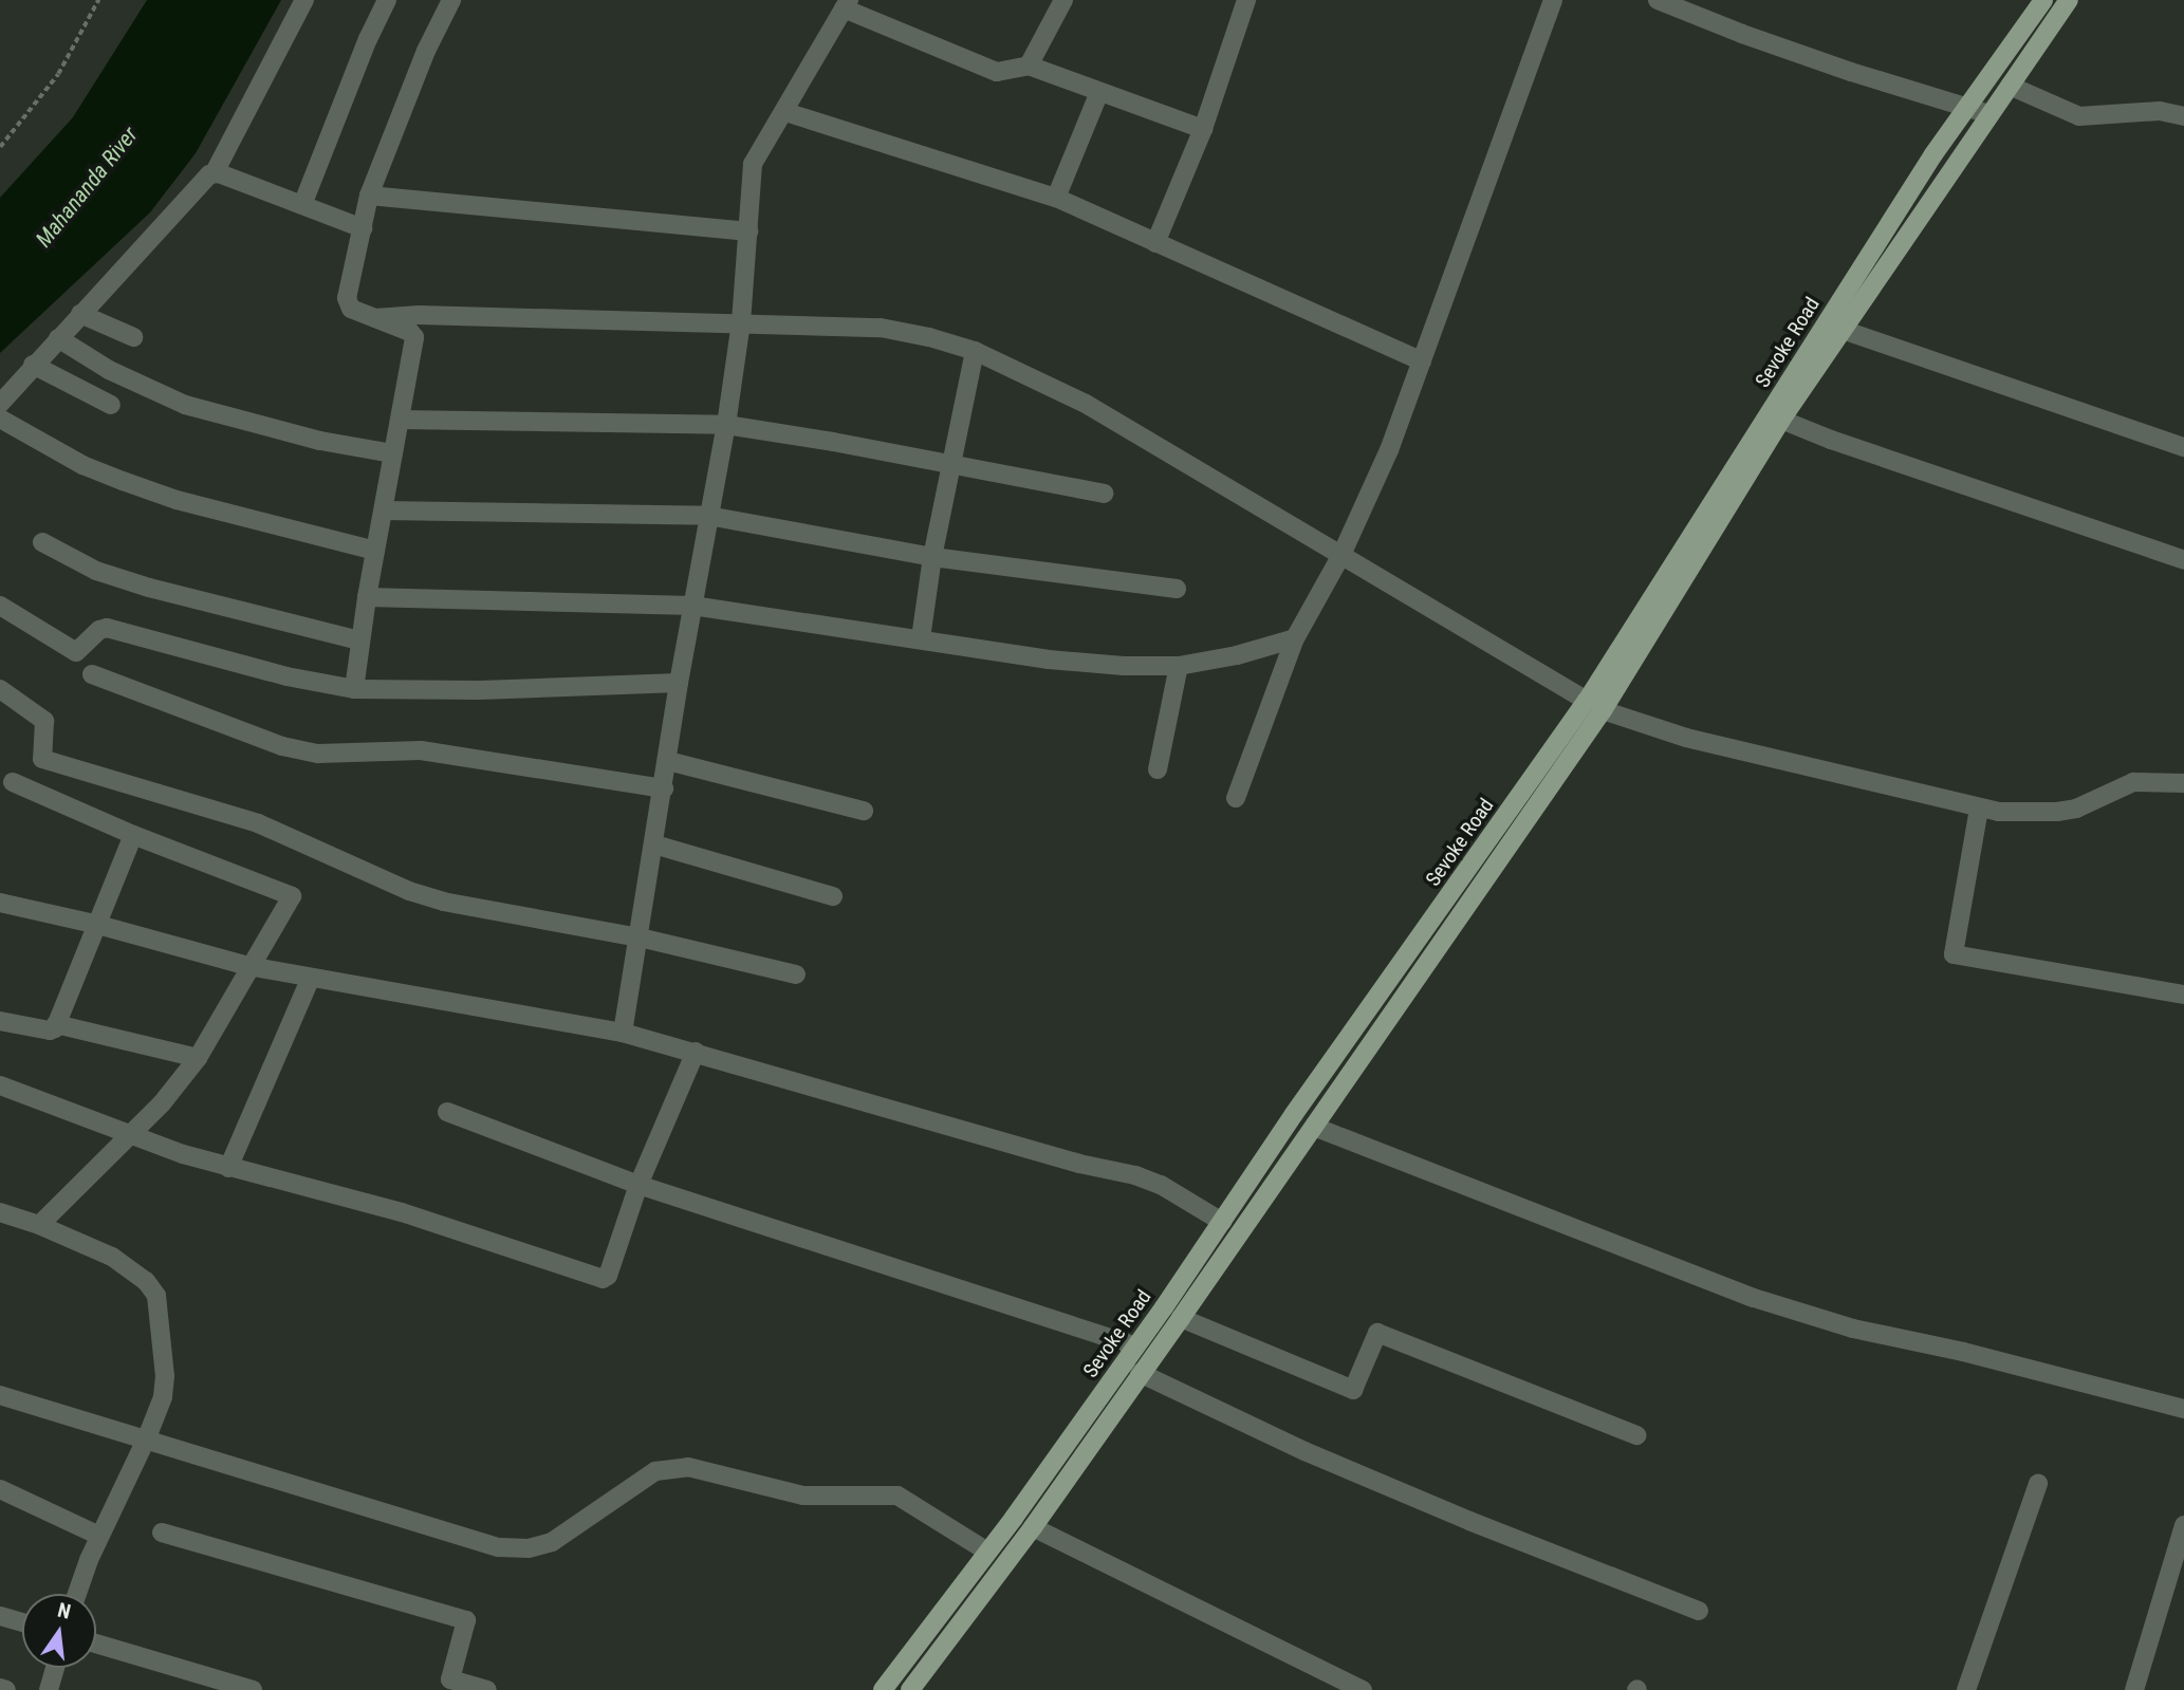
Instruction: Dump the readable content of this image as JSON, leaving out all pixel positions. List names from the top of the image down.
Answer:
{
  "streets": {
    "main road": ["Sevoke Road"]
  },
  "water": ["Mahananda River"],
  "north": "top"
}
